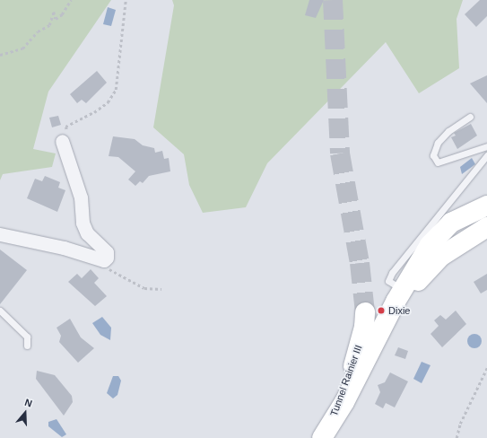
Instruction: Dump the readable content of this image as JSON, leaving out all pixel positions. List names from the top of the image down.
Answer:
{
  "streets": {
    "main road": ["Tunnel Rainier III"]
  },
  "places": ["Dixie"],
  "north": "top"
}
